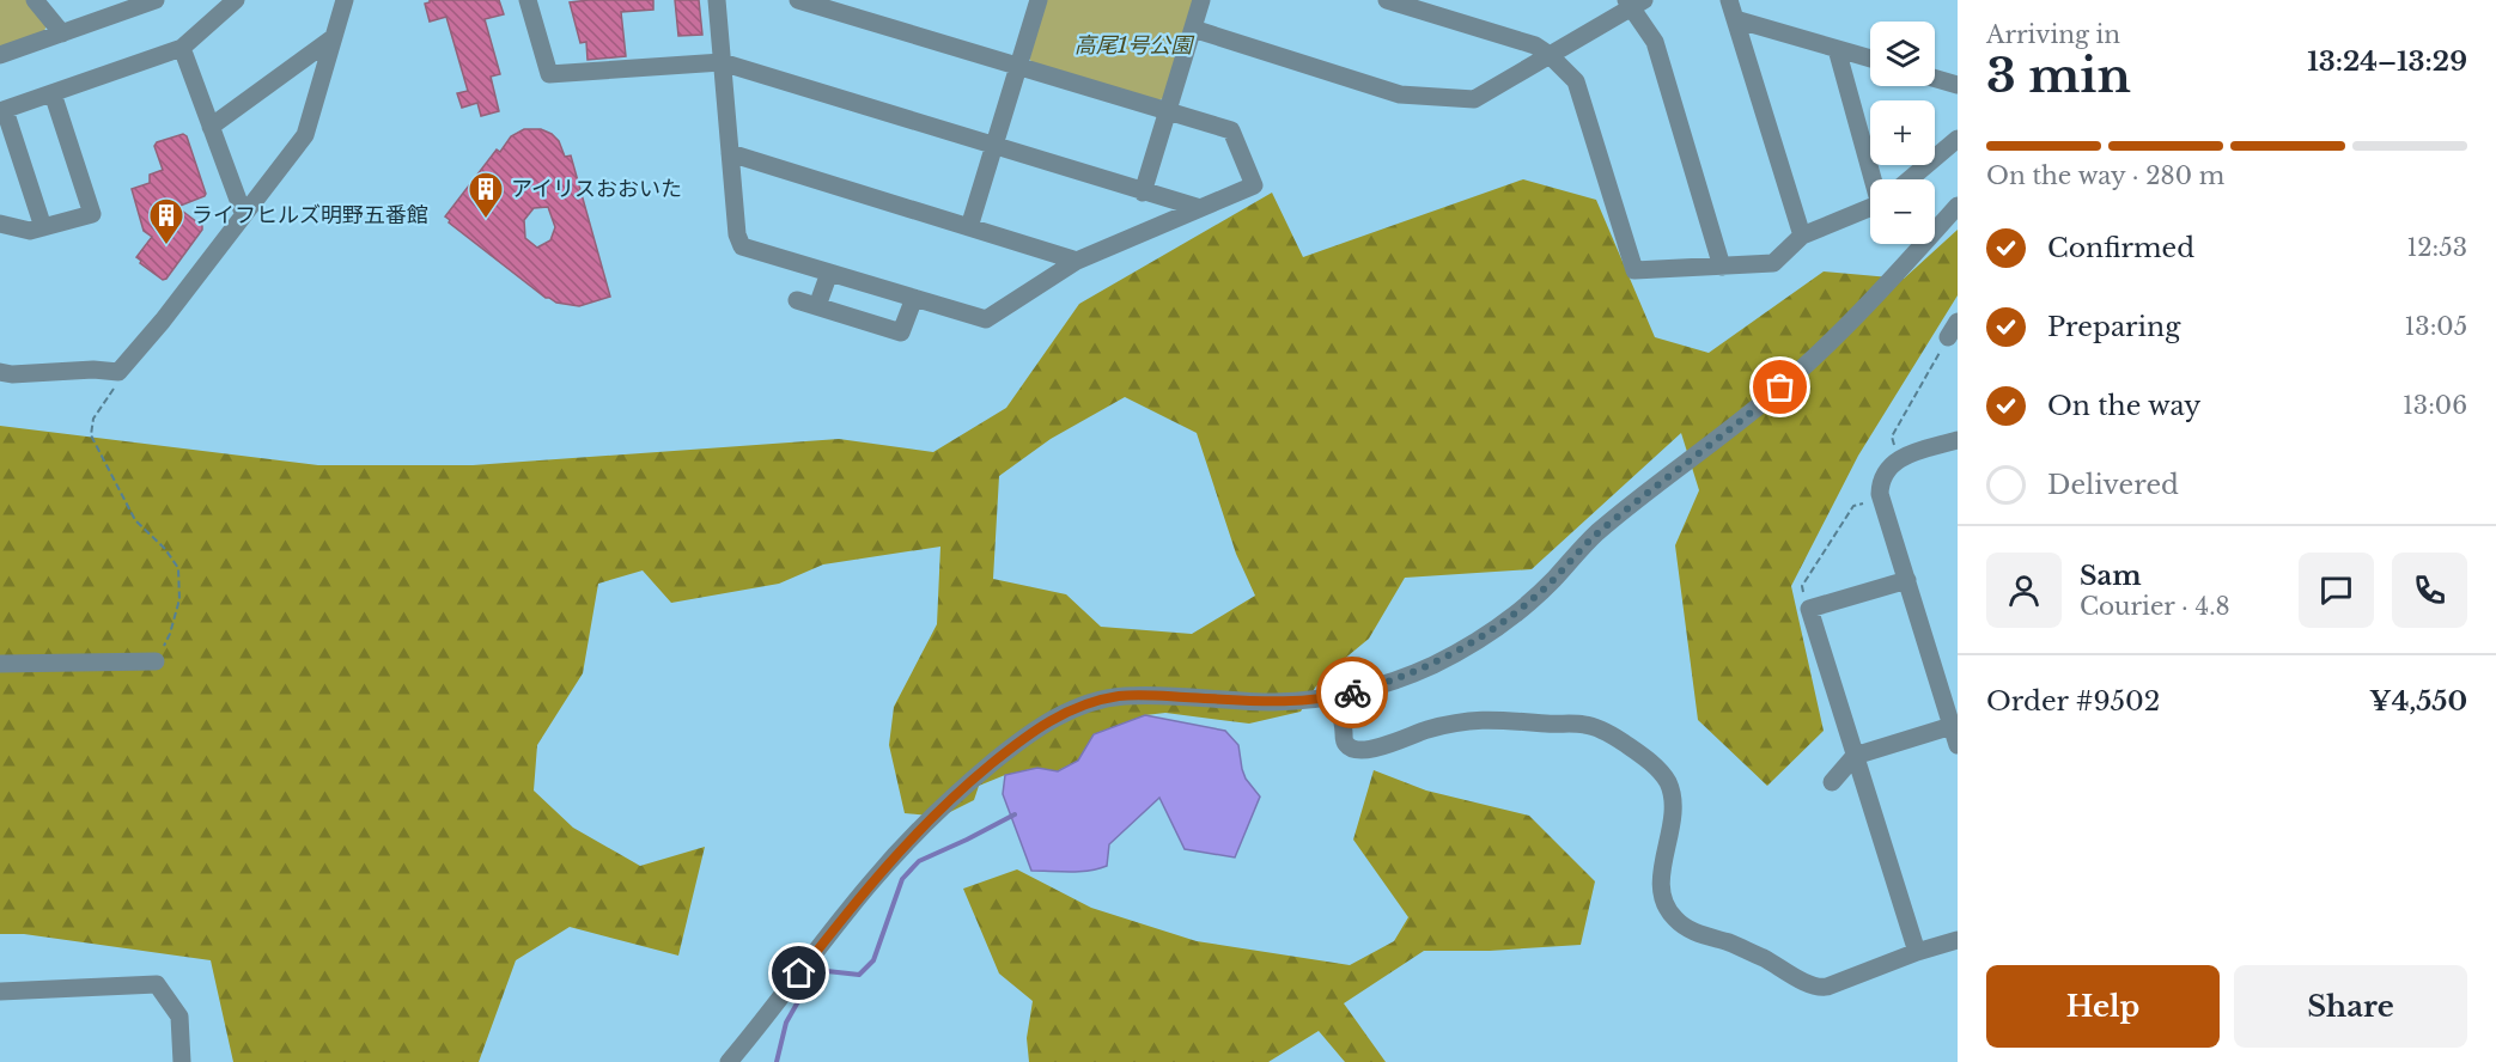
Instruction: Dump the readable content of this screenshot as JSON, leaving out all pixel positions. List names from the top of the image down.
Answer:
{
  "parks": ["高尾1号公園"],
  "places": {
    "building": ["アイリスおおいた", "ライフヒルズ明野五番館"]
  },
  "page": {
    "heading": ["3 min", "Arriving in", "13:24–13:29"],
    "panel": [
      "Sam",
      "Courier · 4.8",
      "Order #9502",
      "¥4,550"
    ],
    "map_buttons": ["+", "−"],
    "bar": "On the way · 280 m",
    "list": [
      ["Confirmed", "12:53"],
      ["Preparing", "13:05"],
      ["On the way", "13:06"],
      "Delivered"
    ],
    "buttons": ["Help", "Share"]
  }
}
